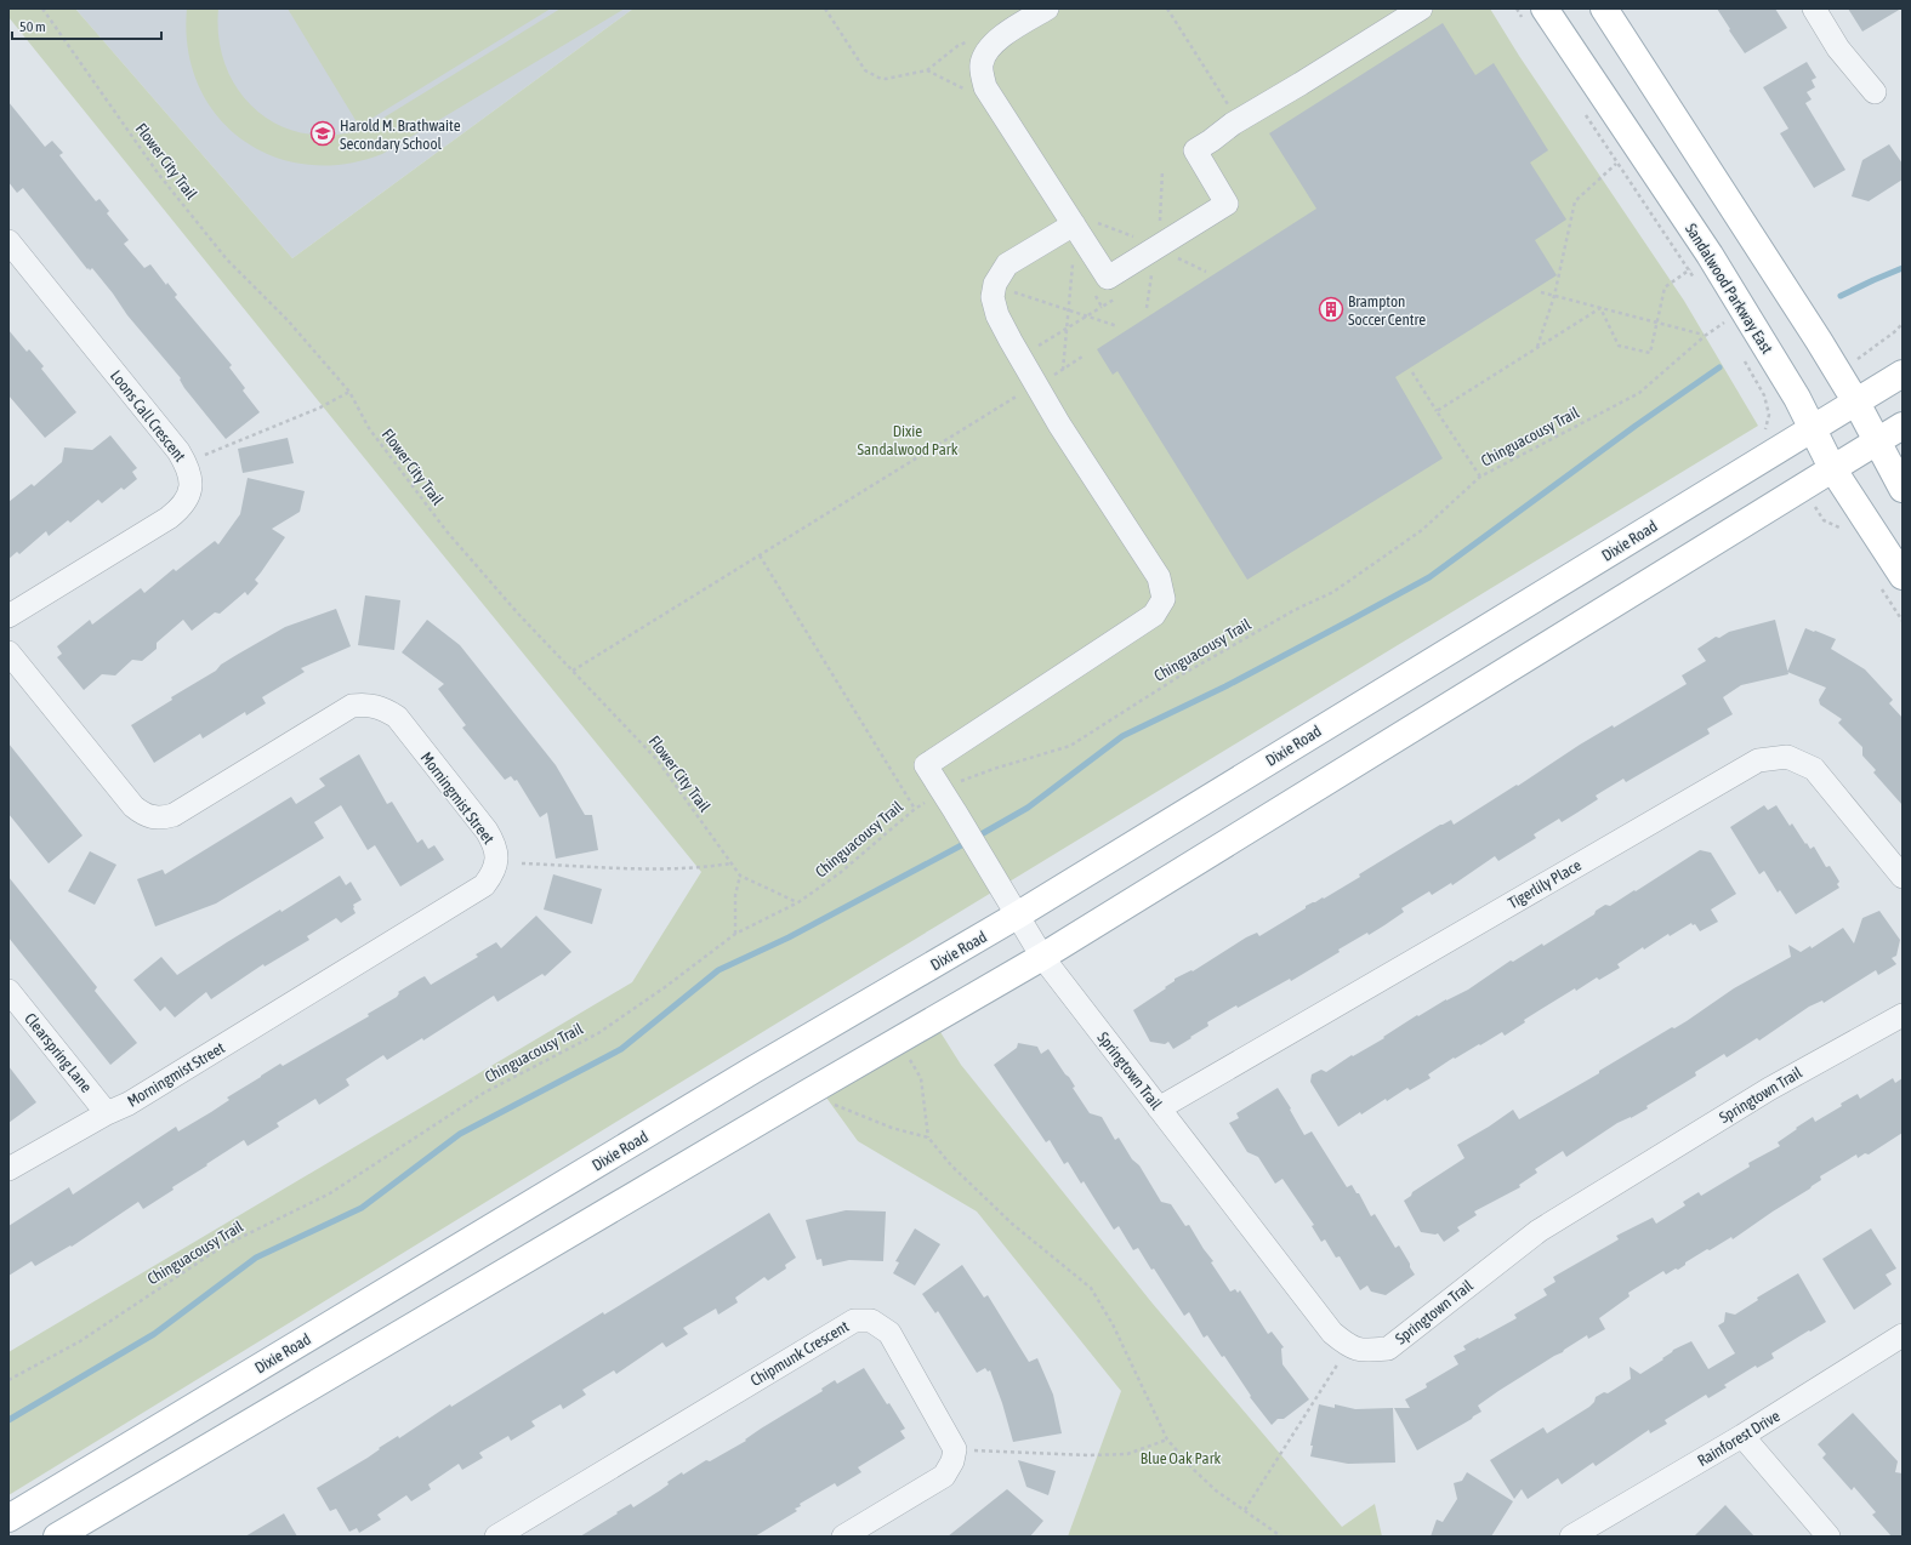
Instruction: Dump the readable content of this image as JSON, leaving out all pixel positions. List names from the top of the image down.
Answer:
{
  "streets": {
    "main road": ["Sandalwood Parkway East", "Dixie Road"],
    "street": [
      "Loons Call Crescent",
      "Morningmist Street",
      "Tigerlily Place",
      "Clearspring Lane",
      "Springtown Trail",
      "Chipmunk Crescent",
      "Rainforest Drive"
    ],
    "path": ["Flower City Trail", "Chinguacousy Trail"]
  },
  "crossings": [
    ["Flower City Trail", "Chinguacousy Trail"],
    ["Sandalwood Parkway East", "Dixie Road"],
    ["Chinguacousy Trail", "Springtown Trail"],
    ["Dixie Road", "Springtown Trail"],
    ["Morningmist Street", "Clearspring Lane"],
    ["Tigerlily Place", "Springtown Trail"]
  ],
  "parks": ["Dixie Sandalwood Park", "Blue Oak Park"],
  "places": {
    "school or university": ["Harold M. Brathwaite Secondary School"],
    "building": ["Brampton Soccer Centre"]
  },
  "scale_bar": "50 m"
}
